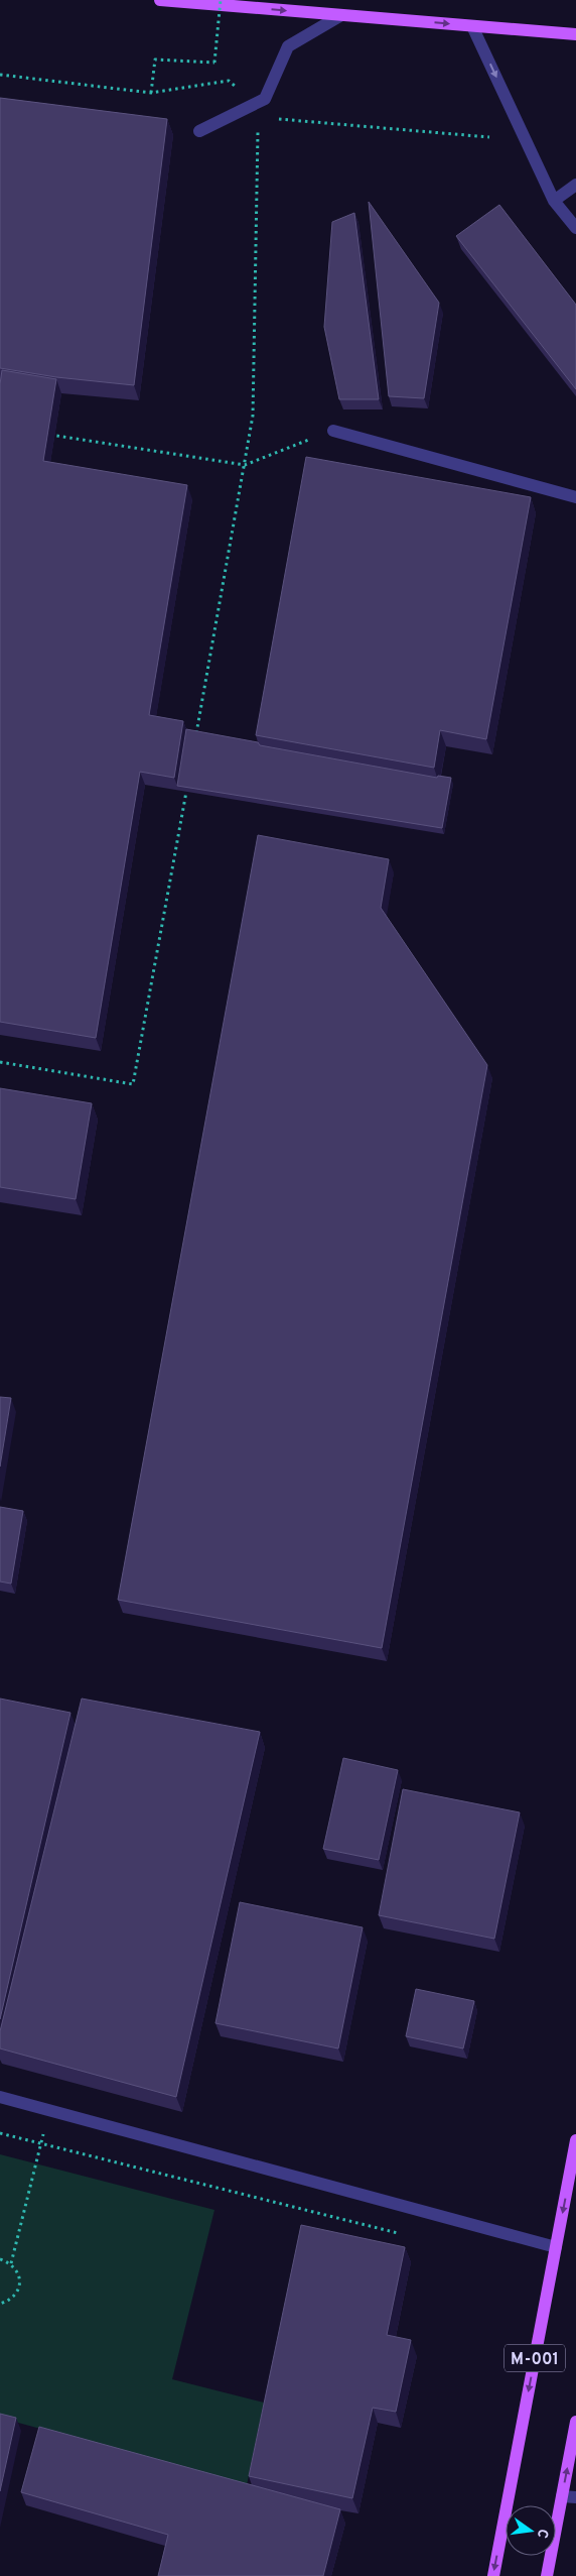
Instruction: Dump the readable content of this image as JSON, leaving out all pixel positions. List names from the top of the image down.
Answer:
{
  "streets": {
    "main road": ["М-001"]
  },
  "north": "right"
}
